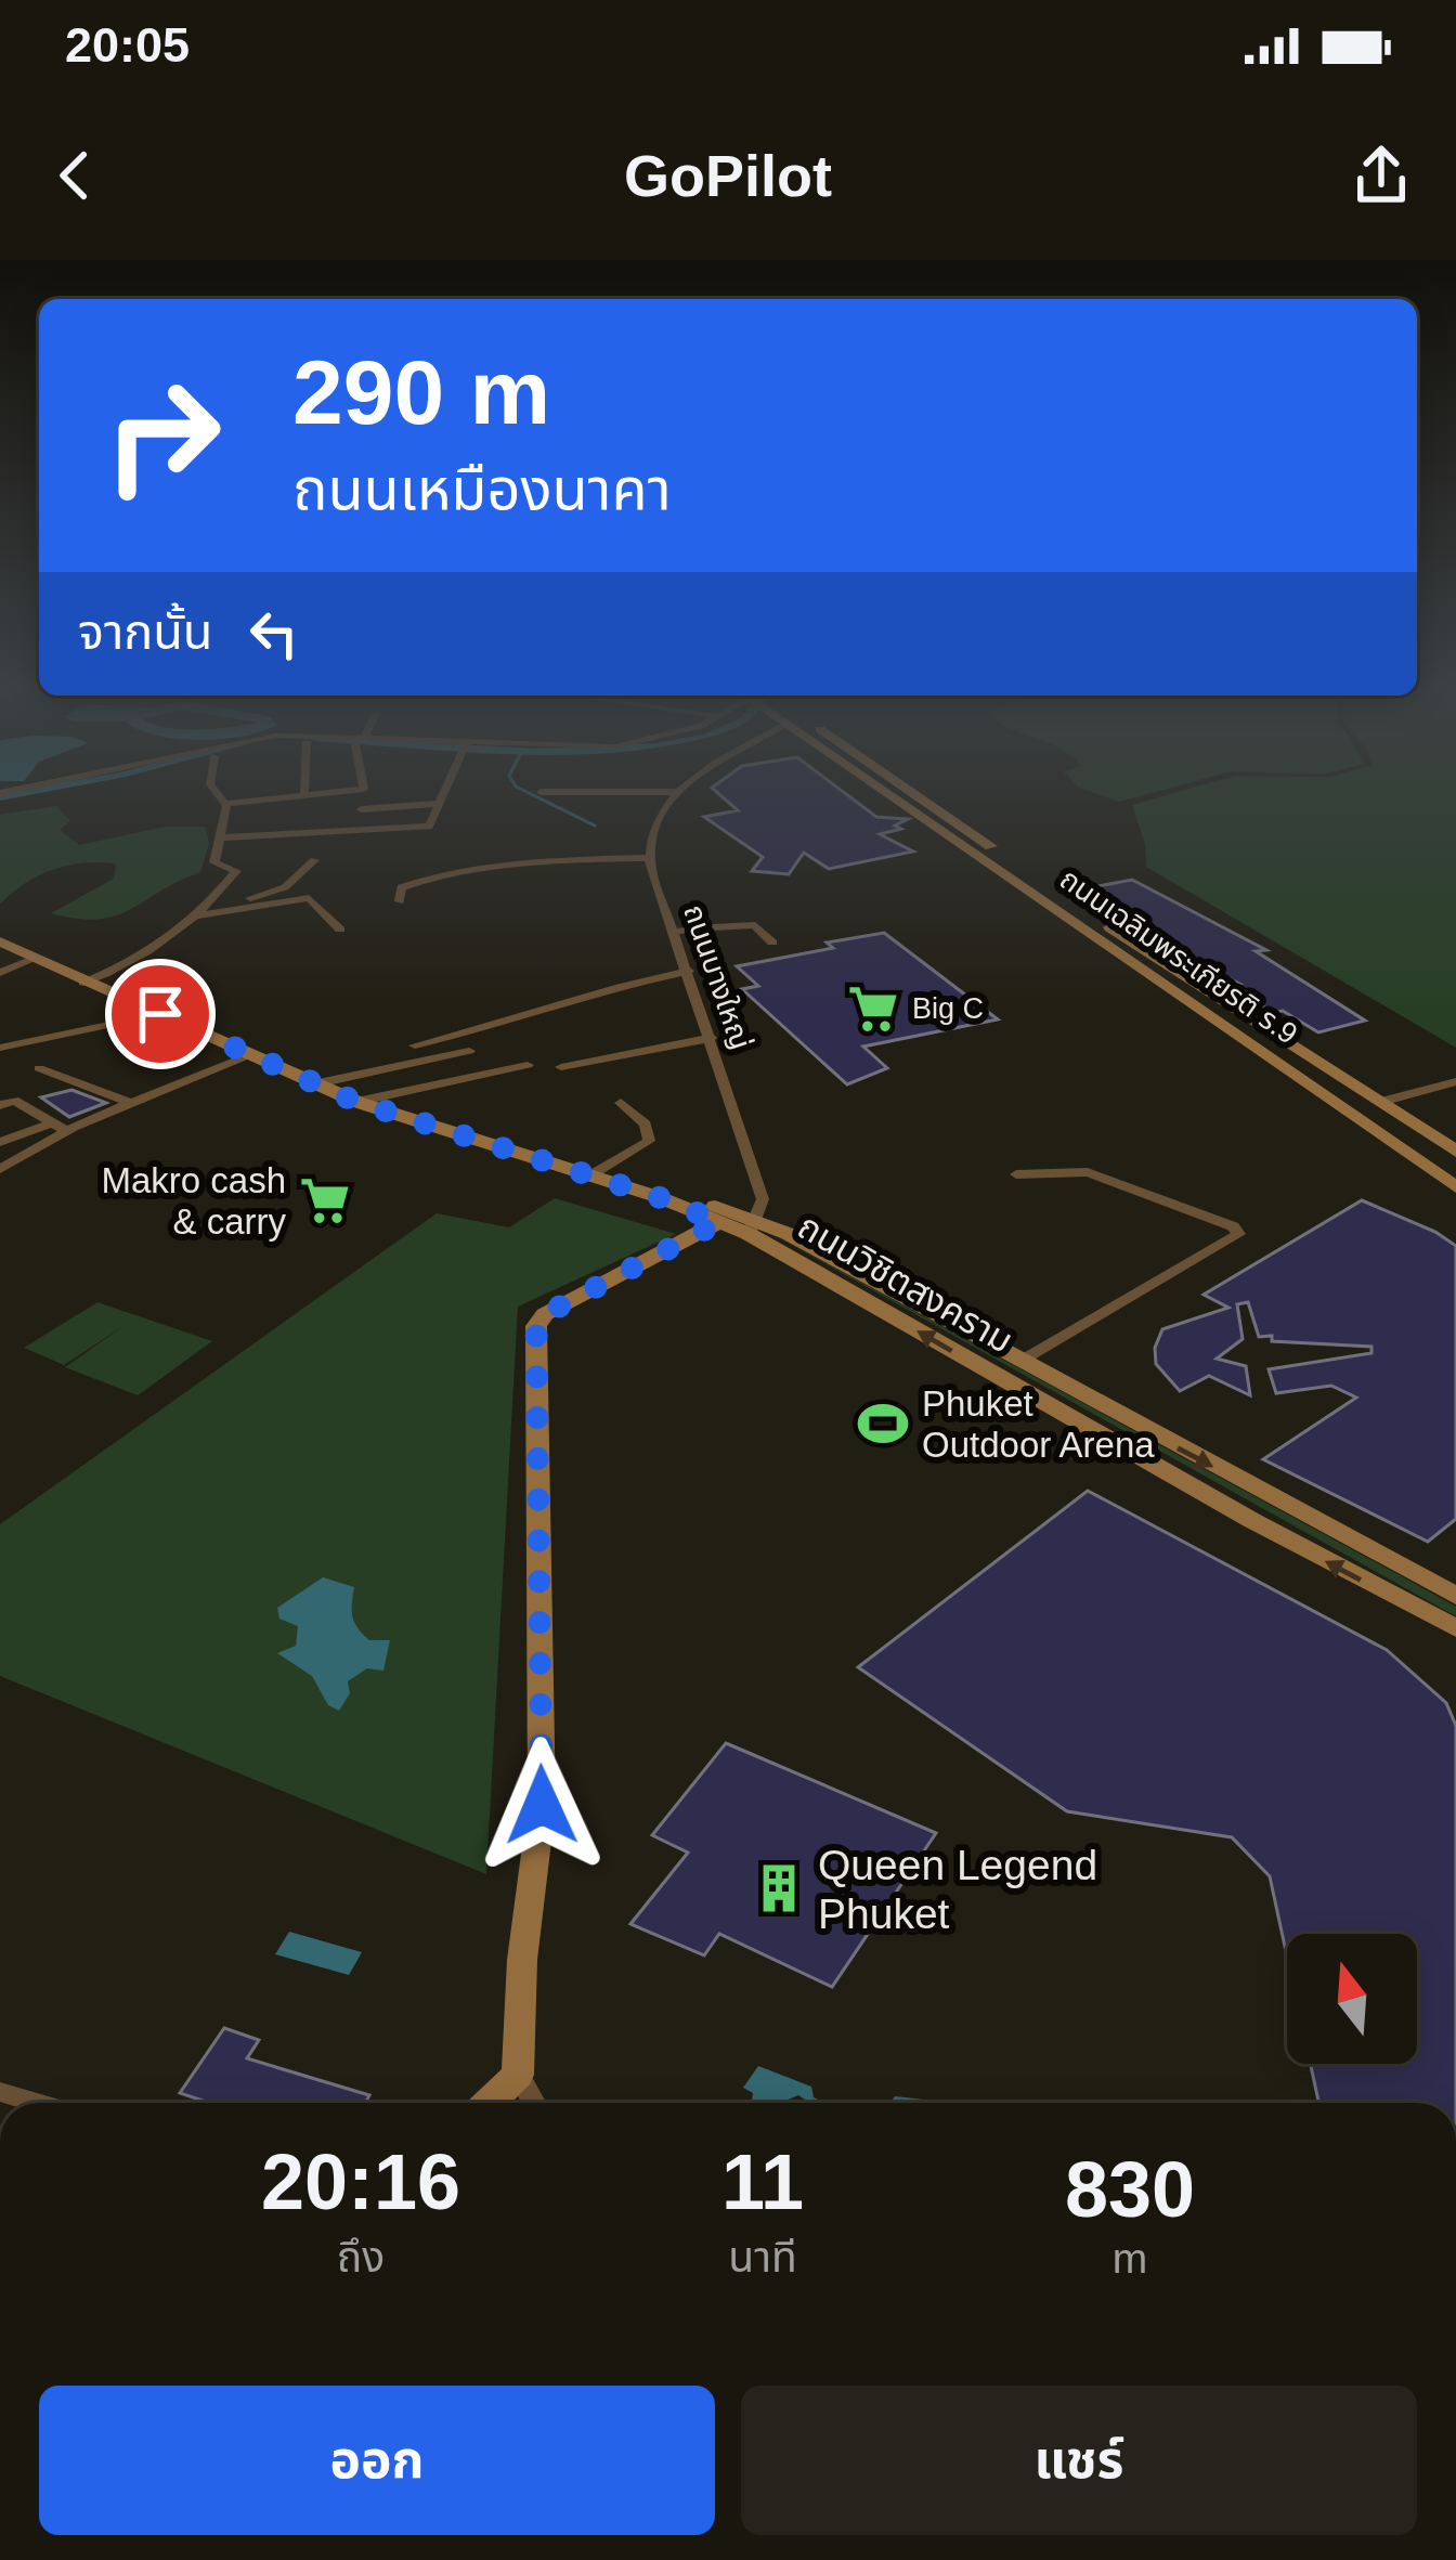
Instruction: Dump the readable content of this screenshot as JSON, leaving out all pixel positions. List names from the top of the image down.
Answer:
{
  "streets": {
    "main road": ["ถนนเฉลิมพระเกียรติ ร.9", "ถนนวิชิตสงคราม"],
    "street": ["ถนนบางใหญ่"]
  },
  "crossings": [
    ["ถนนบางใหญ่", "ถนนวิชิตสงคราม"]
  ],
  "places": {
    "supermarket": ["Big C", "Makro cash & carry"],
    "sports": ["Phuket Outdoor Arena"],
    "building": ["Queen Legend Phuket"]
  },
  "north": "top",
  "page": {
    "status": "20:05",
    "header": "GoPilot",
    "turn": ["290 m", "ถนนเหมืองนาคา"],
    "then": "จากนั้น",
    "eta": [
      "20:16",
      "ถึง",
      "11",
      "นาที",
      "830",
      "m"
    ],
    "buttons": ["ออก", "แชร์"]
  }
}
